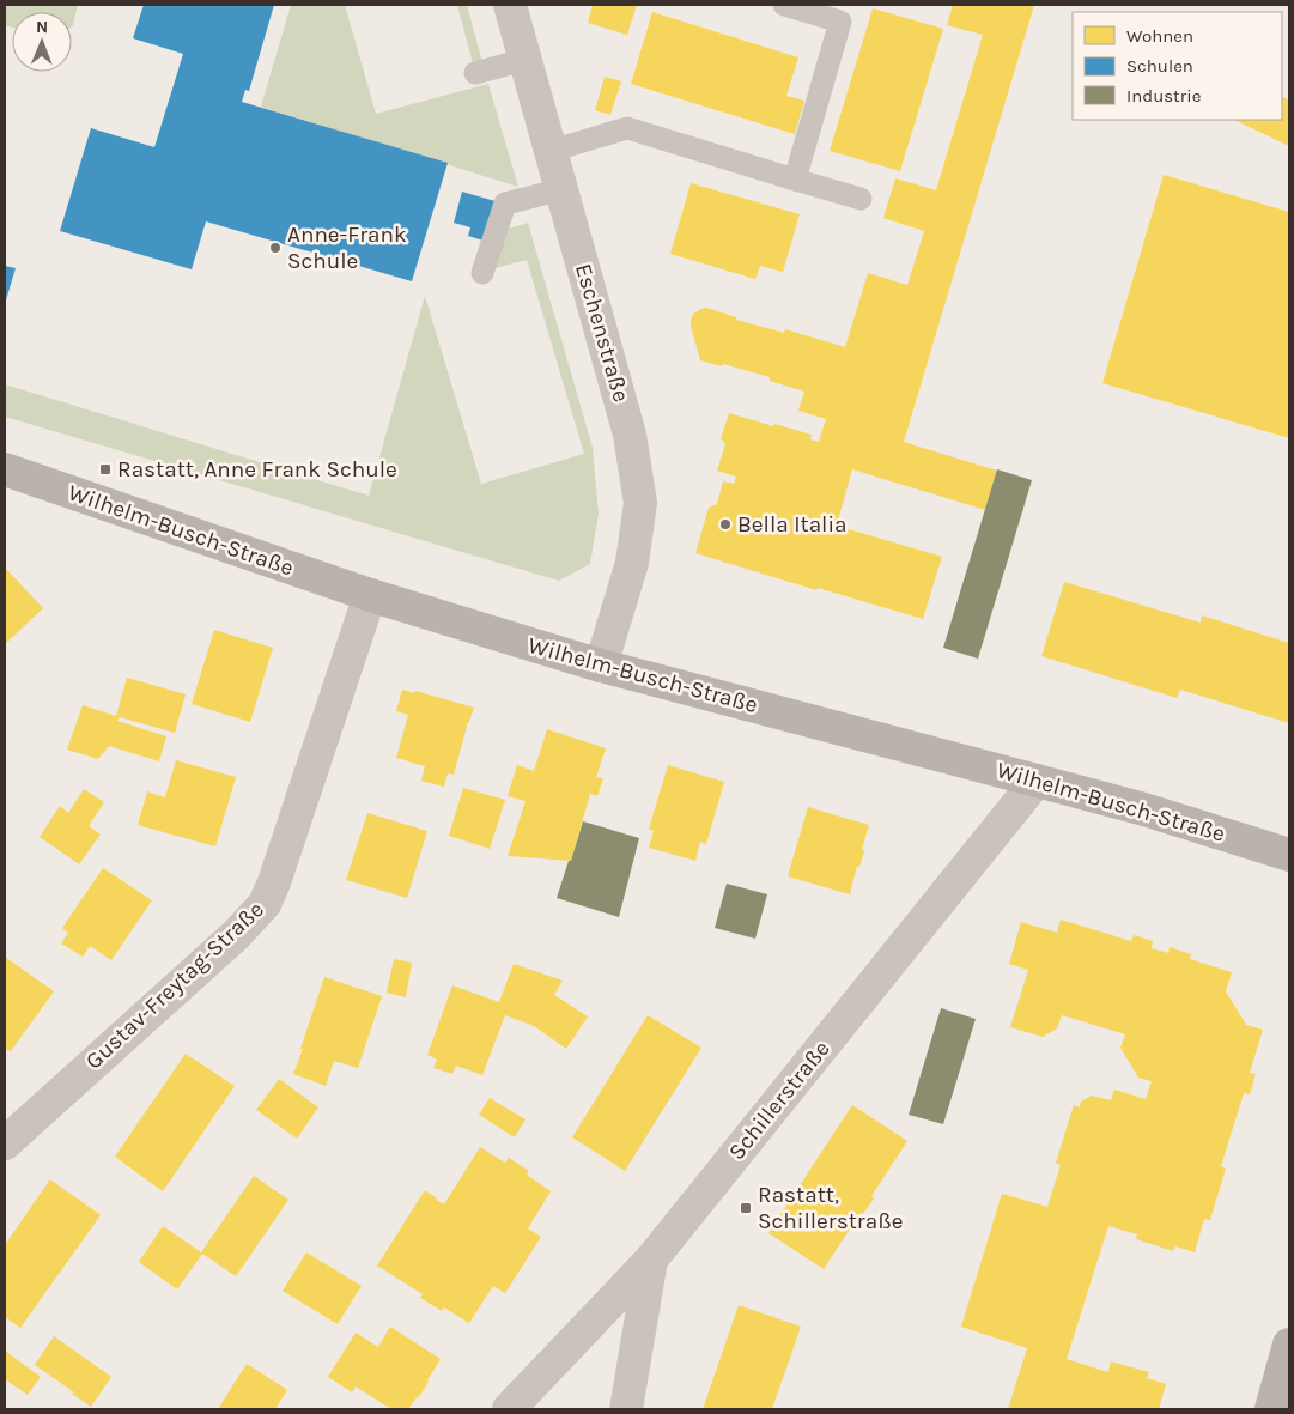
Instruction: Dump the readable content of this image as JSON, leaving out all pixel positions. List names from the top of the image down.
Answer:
{
  "streets": {
    "main road": ["Wilhelm-Busch-Straße"],
    "street": ["Eschenstraße", "Gustav-Freytag-Straße", "Schillerstraße"]
  },
  "crossings": [
    ["Eschenstraße", "Wilhelm-Busch-Straße"],
    ["Wilhelm-Busch-Straße", "Gustav-Freytag-Straße"],
    ["Wilhelm-Busch-Straße", "Schillerstraße"]
  ],
  "places": {
    "other": ["Anne-Frank Schule", "Bella Italia"],
    "transit": ["Rastatt, Anne Frank Schule", "Rastatt, Schillerstraße"]
  },
  "legend": ["Wohnen", "Schulen", "Industrie"],
  "north": "top"
}
